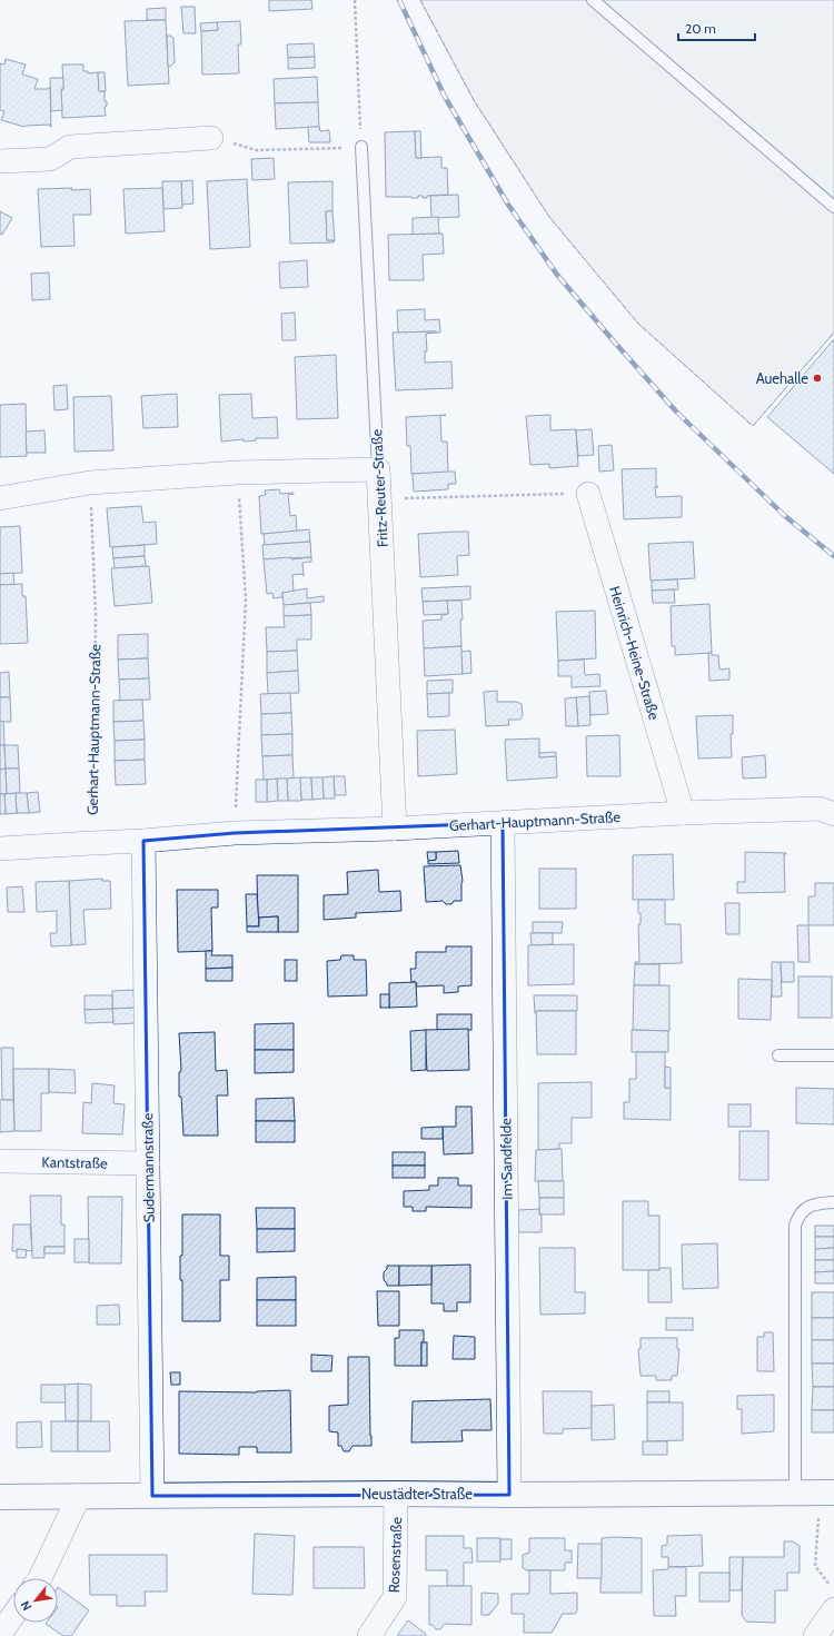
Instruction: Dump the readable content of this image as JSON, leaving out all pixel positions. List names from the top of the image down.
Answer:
{
  "streets": {
    "main road": ["Neustädter Straße"],
    "street": [
      "Fritz-Reuter-Straße",
      "Heinrich-Heine-Straße",
      "Gerhart-Hauptmann-Straße",
      "Im Sandfelde",
      "Kantstraße",
      "Sudermannstraße",
      "Rosenstraße"
    ]
  },
  "crossings": [
    ["Fritz-Reuter-Straße", "Gerhart-Hauptmann-Straße"],
    ["Heinrich-Heine-Straße", "Gerhart-Hauptmann-Straße"],
    ["Gerhart-Hauptmann-Straße", "Im Sandfelde"],
    ["Gerhart-Hauptmann-Straße", "Sudermannstraße"],
    ["Im Sandfelde", "Neustädter Straße"],
    ["Kantstraße", "Sudermannstraße"],
    ["Sudermannstraße", "Neustädter Straße"],
    ["Neustädter Straße", "Rosenstraße"]
  ],
  "places": ["Auehalle"],
  "scale_bar": "20 m",
  "north": "bottom left"
}
